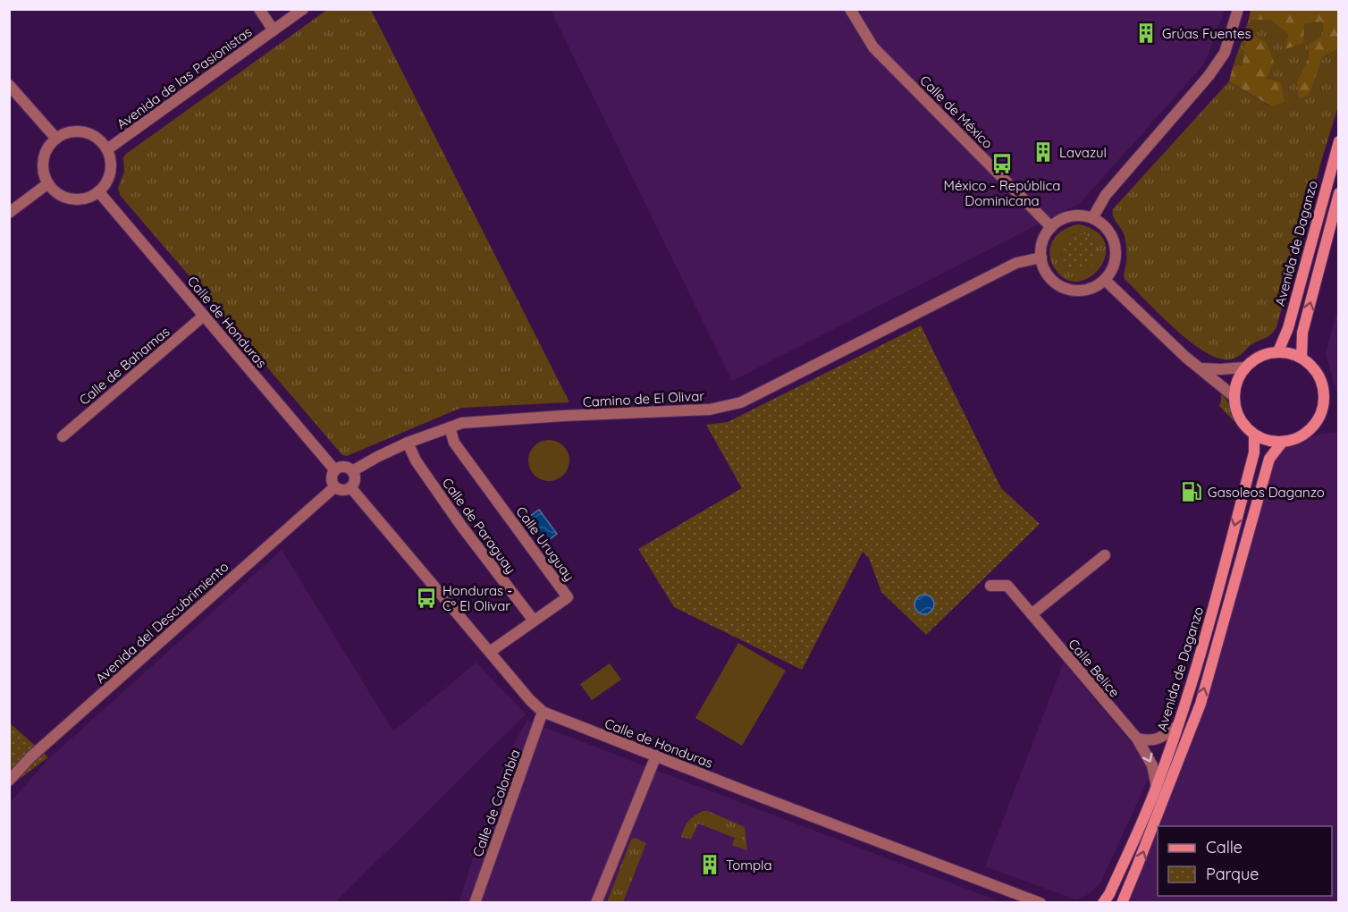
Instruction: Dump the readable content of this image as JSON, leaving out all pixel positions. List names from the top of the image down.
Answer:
{
  "streets": {
    "main road": ["Avenida de Daganzo"],
    "street": [
      "Avenida de las Pasionistas",
      "Calle de México",
      "Calle de Honduras",
      "Calle de Bahamas",
      "Camino de El Olivar",
      "Calle de Paraguay",
      "Calle Uruguay",
      "Avenida del Descubrimiento",
      "Calle Belice",
      "Calle de Colombia"
    ]
  },
  "crossings": [
    ["Avenida de las Pasionistas", "Calle de Honduras"],
    ["Calle de México", "Camino de El Olivar"],
    ["Avenida de Daganzo", "Calle Belice"],
    ["Calle de Honduras", "Calle de Bahamas"],
    ["Calle de Honduras", "Camino de El Olivar"],
    ["Calle de Honduras", "Calle Uruguay"],
    ["Calle de Honduras", "Avenida del Descubrimiento"],
    ["Calle de Honduras", "Calle de Colombia"],
    ["Camino de El Olivar", "Calle de Paraguay"],
    ["Camino de El Olivar", "Calle Uruguay"],
    ["Camino de El Olivar", "Avenida del Descubrimiento"],
    ["Calle de Paraguay", "Calle Uruguay"]
  ],
  "places": {
    "building": ["Grúas Fuentes", "Lavazul", "Tompla"],
    "bus stop": ["México - República Dominicana", "Honduras - Cº El Olivar"],
    "fuel station": ["Gasoleos Daganzo"]
  },
  "legend": ["Calle", "Parque"]
}
